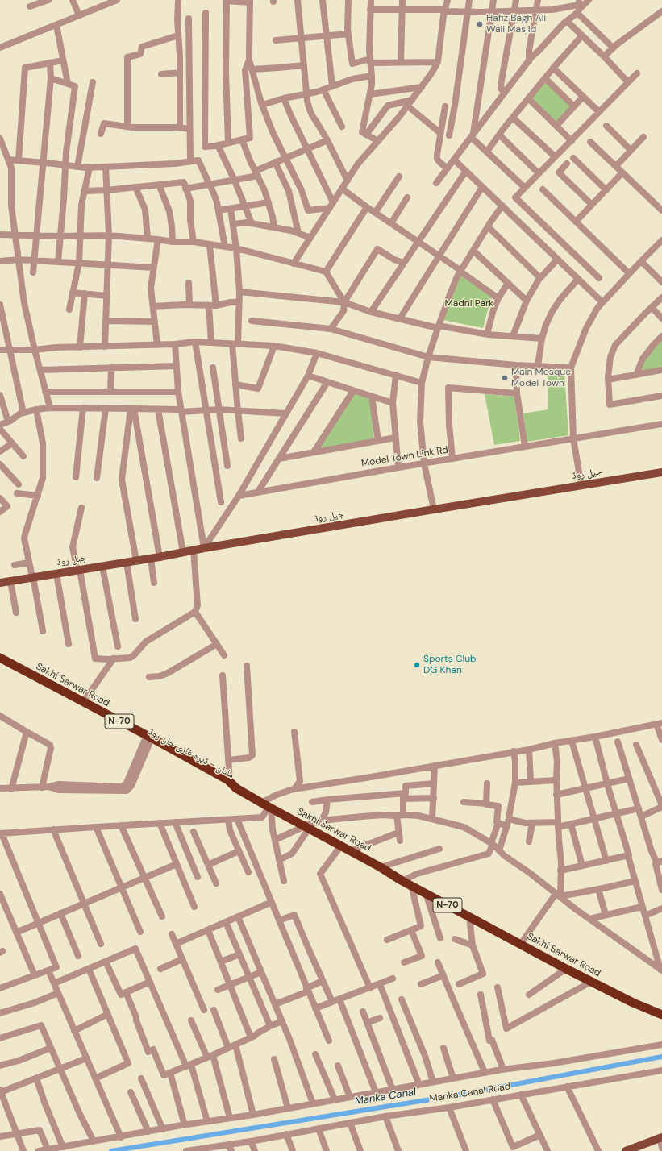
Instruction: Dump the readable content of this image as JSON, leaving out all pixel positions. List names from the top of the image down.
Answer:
{
  "streets": {
    "highway": ["Sakhi Sarwar Road", "N-70", "ملتان - ڈیرہ غازی خان روڈ"],
    "main road": ["جیل روڈ"],
    "street": ["Model Town Link Rd", "Manka Canal Road"]
  },
  "crossings": [
    ["Sakhi Sarwar Road", "ملتان - ڈیرہ غازی خان روڈ"]
  ],
  "water": ["Manka Canal"],
  "parks": ["Madni Park"],
  "places": ["Hafiz Bagh Ali Wali Masjid", "Main Mosque Model Town", "Sports Club DG Khan"]
}
